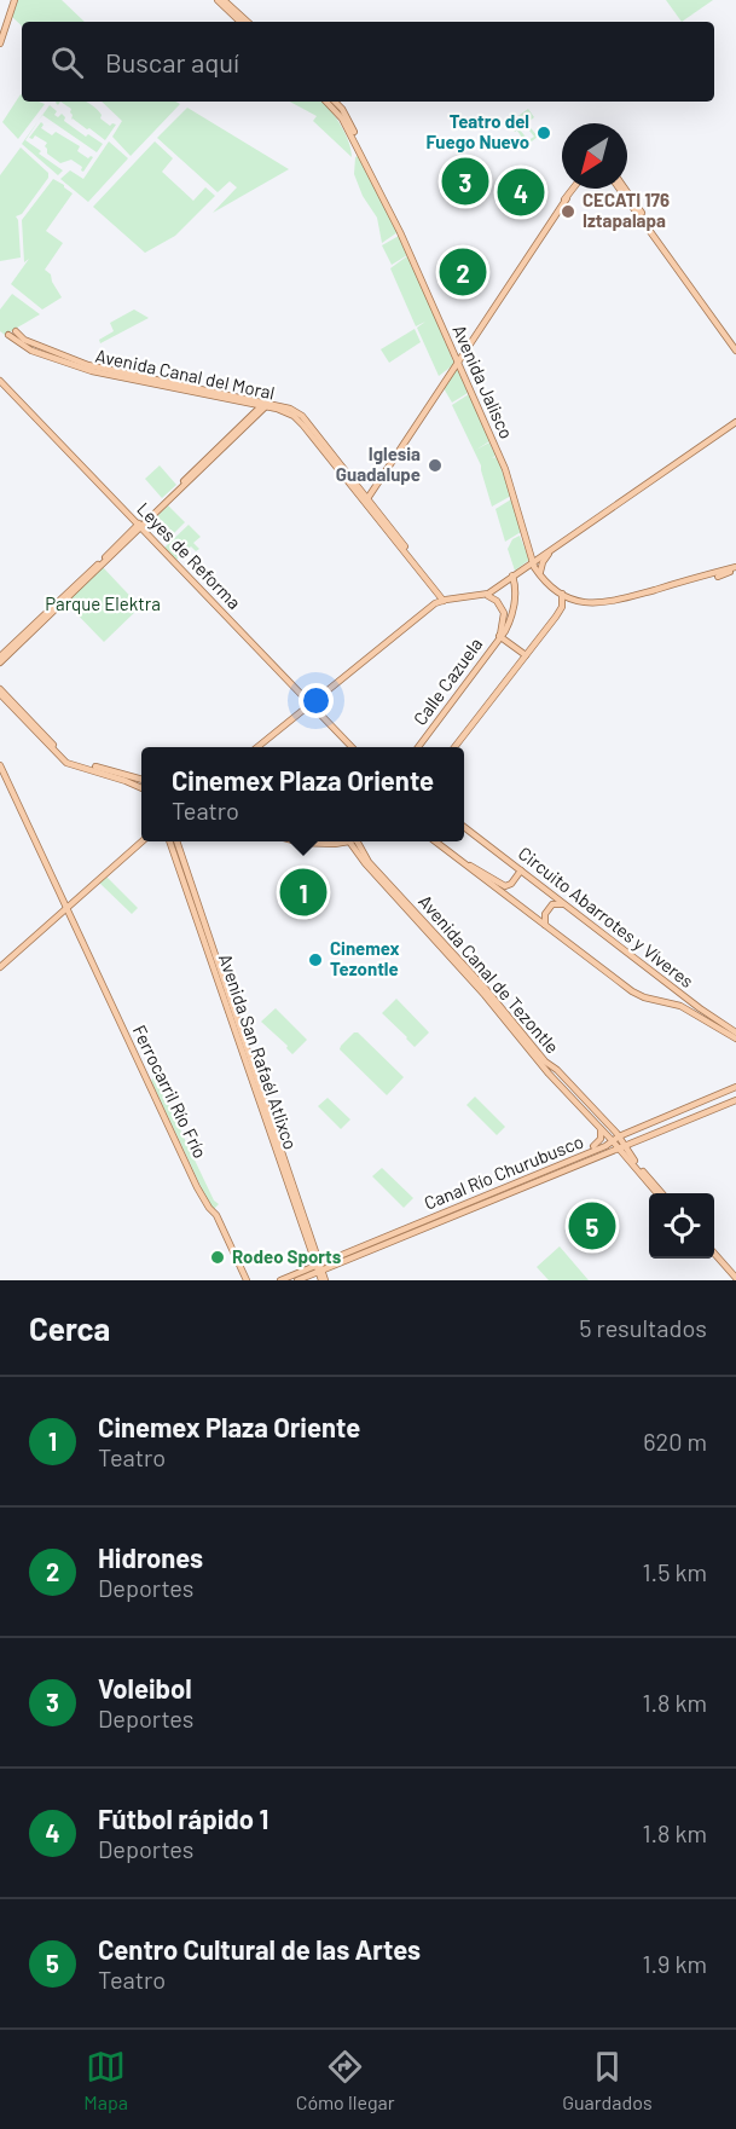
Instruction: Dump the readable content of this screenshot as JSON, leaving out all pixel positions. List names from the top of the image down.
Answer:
{
  "streets": {
    "main road": [
      "Avenida Canal del Moral",
      "Avenida Jalisco",
      "Leyes de Reforma",
      "Calle Cazuela",
      "Circuito Abarrotes y Víveres",
      "Avenida Canal de Tezontle",
      "Avenida San Rafaél Atlixco",
      "Ferrocarril Río Frío",
      "Canal Río Churubusco"
    ]
  },
  "crossings": [
    ["Avenida Canal de Tezontle", "Canal Río Churubusco"],
    ["Avenida San Rafaél Atlixco", "Canal Río Churubusco"]
  ],
  "parks": ["Parque Elektra"],
  "places": [
    "Teatro del Fuego Nuevo",
    "CECATI 176 Iztapalapa",
    "Iglesia Guadalupe",
    "Cinemex Tezontle",
    "Rodeo Sports"
  ],
  "north": "bottom left",
  "page": {
    "search": "Buscar aquí",
    "pins": [
      "3",
      "4",
      "2",
      "1",
      "5"
    ],
    "popup": ["Cinemex Plaza Oriente", "Teatro"],
    "heading": ["Cerca", "5 resultados"],
    "list": [
      {
        "mark": "1",
        "name": "Cinemex Plaza Oriente",
        "note": "Teatro",
        "value": "620 m"
      },
      {
        "mark": "2",
        "name": "Hidrones",
        "note": "Deportes",
        "value": "1.5 km"
      },
      {
        "mark": "3",
        "name": "Voleibol",
        "note": "Deportes",
        "value": "1.8 km"
      },
      {
        "mark": "4",
        "name": "Fútbol rápido 1",
        "note": "Deportes",
        "value": "1.8 km"
      },
      {
        "mark": "5",
        "name": "Centro Cultural de las Artes",
        "note": "Teatro",
        "value": "1.9 km"
      }
    ],
    "nav": ["Mapa", "Cómo llegar", "Guardados"]
  }
}
